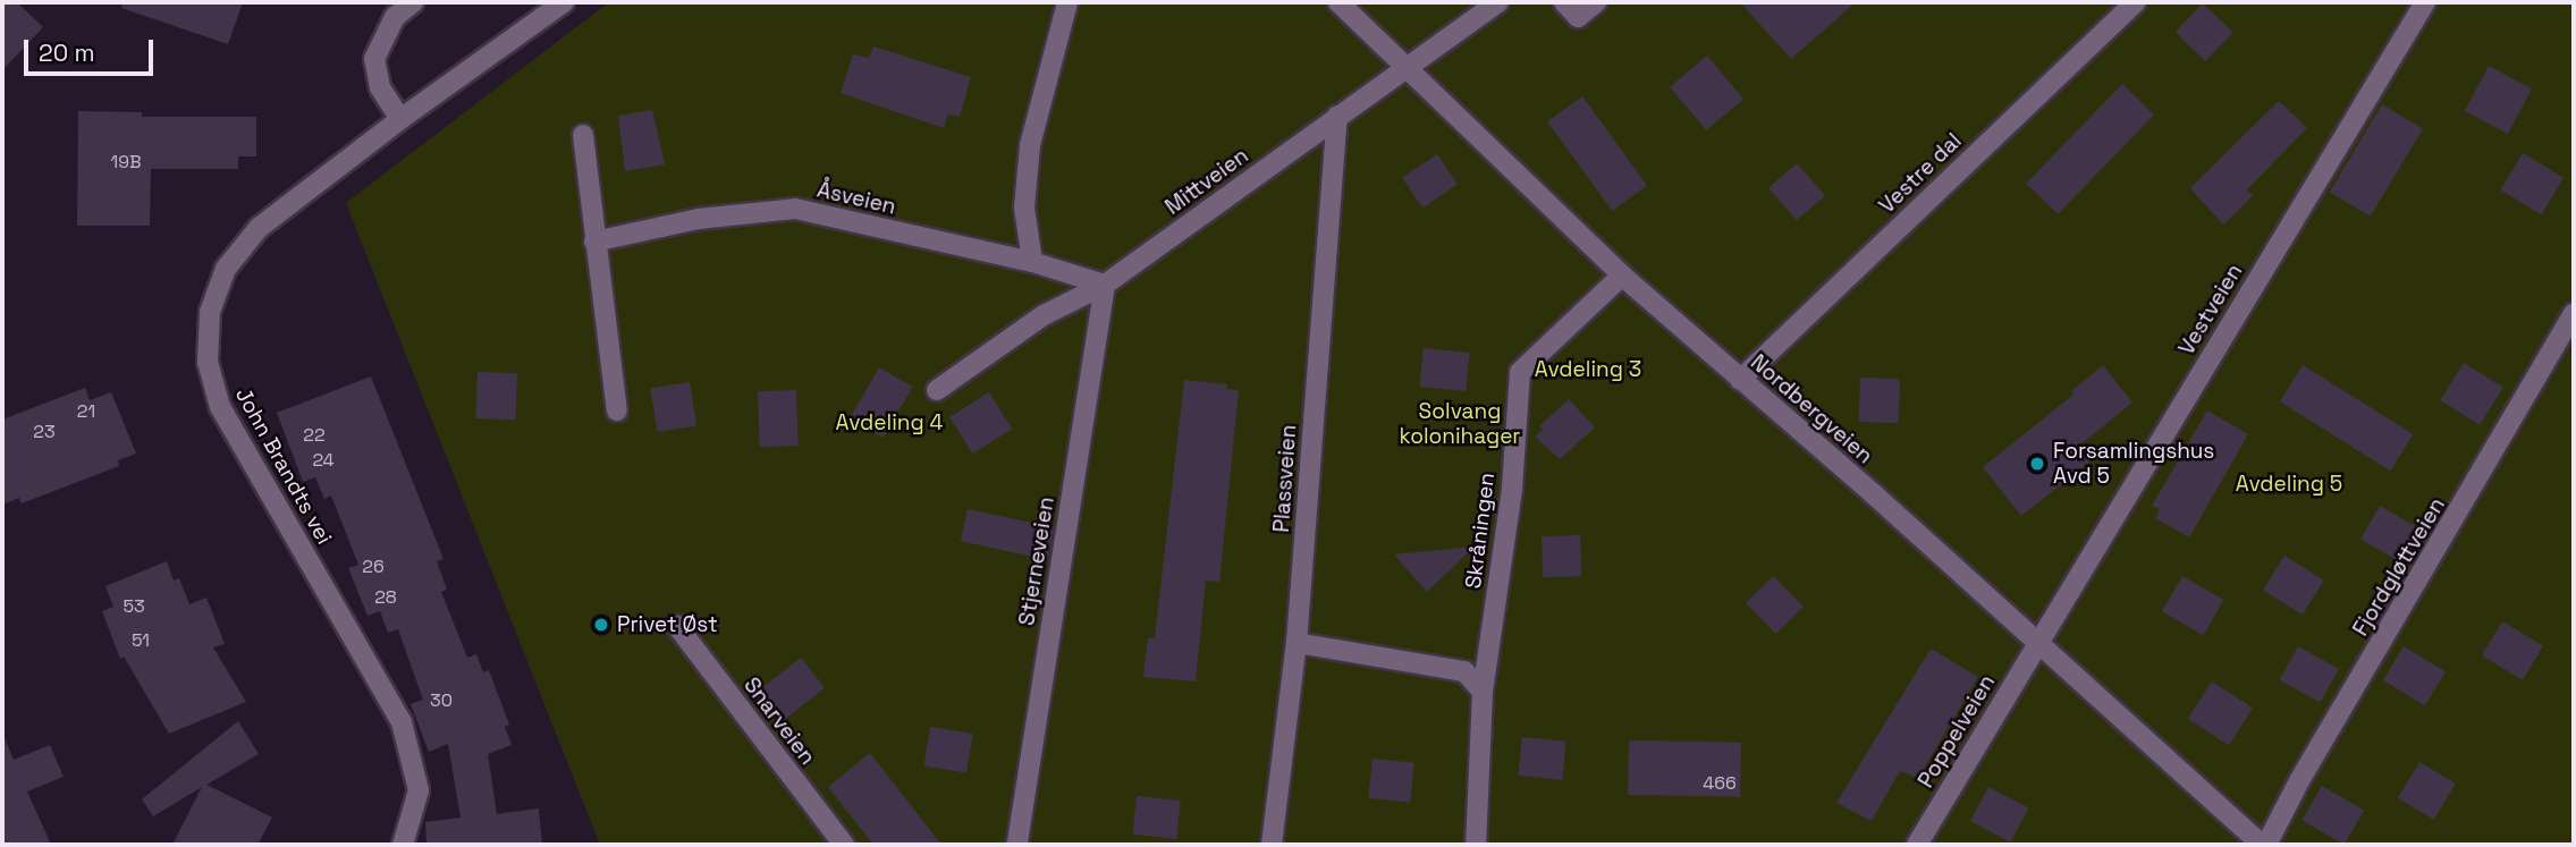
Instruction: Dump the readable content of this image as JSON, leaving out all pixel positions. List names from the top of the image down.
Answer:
{
  "streets": {
    "street": [
      "Vestre dal",
      "Mittveien",
      "Åsveien",
      "Vestveien",
      "Nordbergveien",
      "John Brandts vei",
      "Plassveien",
      "Skråningen",
      "Stjerneveien",
      "Fjordgløttveien",
      "Snarveien",
      "Poppelveien"
    ]
  },
  "crossings": [
    ["Vestre dal", "Nordbergveien"],
    ["Mittveien", "Åsveien"],
    ["Mittveien", "Nordbergveien"],
    ["Mittveien", "Plassveien"],
    ["Mittveien", "Stjerneveien"],
    ["Åsveien", "Stjerneveien"],
    ["Vestveien", "Nordbergveien"],
    ["Vestveien", "Poppelveien"],
    ["Nordbergveien", "Skråningen"],
    ["Nordbergveien", "Fjordgløttveien"],
    ["Nordbergveien", "Poppelveien"]
  ],
  "parks": [
    "Avdeling 3",
    "Solvang kolonihager",
    "Avdeling 4",
    "Avdeling 5"
  ],
  "places": ["Forsamlingshus Avd 5", "Privet Øst"],
  "house_numbers": [
    "19B",
    "21",
    "23",
    "22",
    "24",
    "26",
    "28",
    "53",
    "51",
    "30",
    "466"
  ],
  "scale_bar": "20 m"
}
